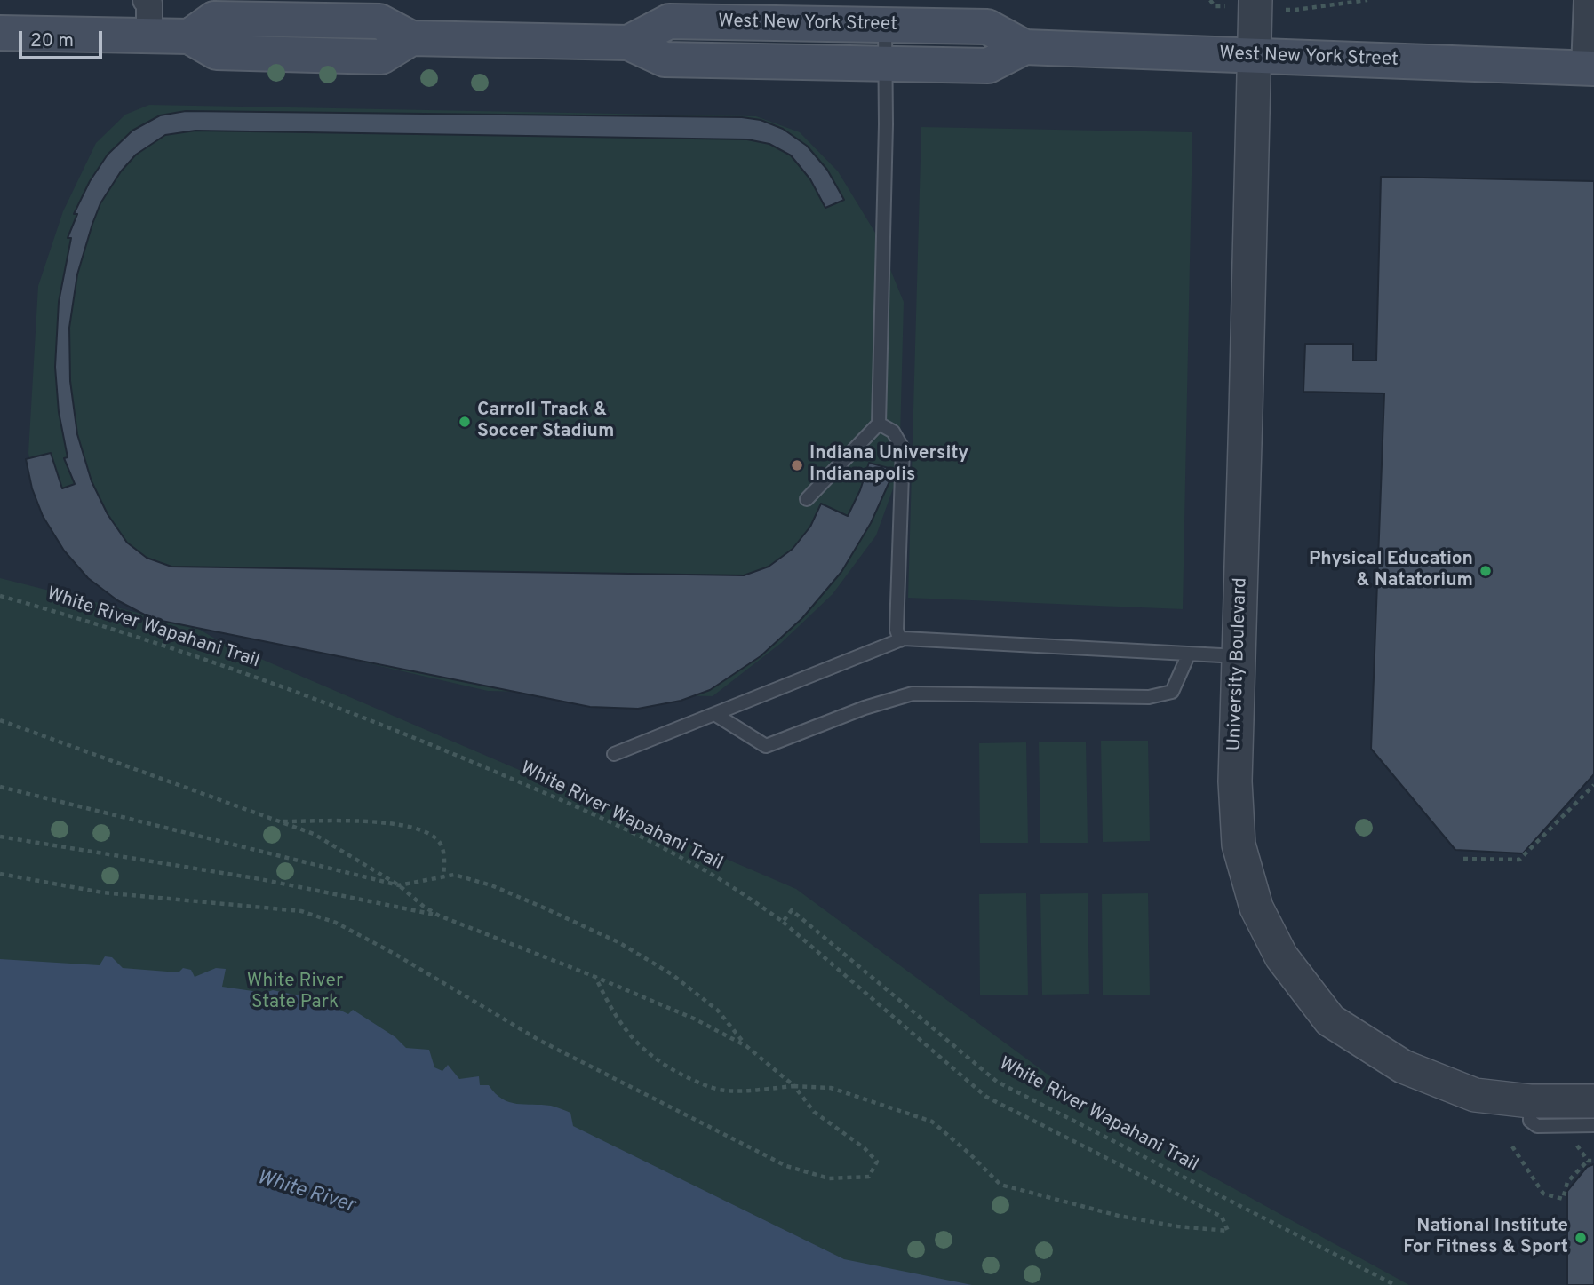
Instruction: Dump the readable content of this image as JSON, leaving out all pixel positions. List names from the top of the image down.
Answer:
{
  "streets": {
    "main road": ["West New York Street"],
    "street": ["University Boulevard"],
    "path": ["White River Wapahani Trail"]
  },
  "crossings": [
    ["West New York Street", "University Boulevard"]
  ],
  "water": ["White River"],
  "parks": ["White River State Park"],
  "places": [
    "Carroll Track & Soccer Stadium",
    "Indiana University Indianapolis",
    "Physical Education & Natatorium",
    "National Institute For Fitness & Sport"
  ],
  "scale_bar": "20 m"
}
